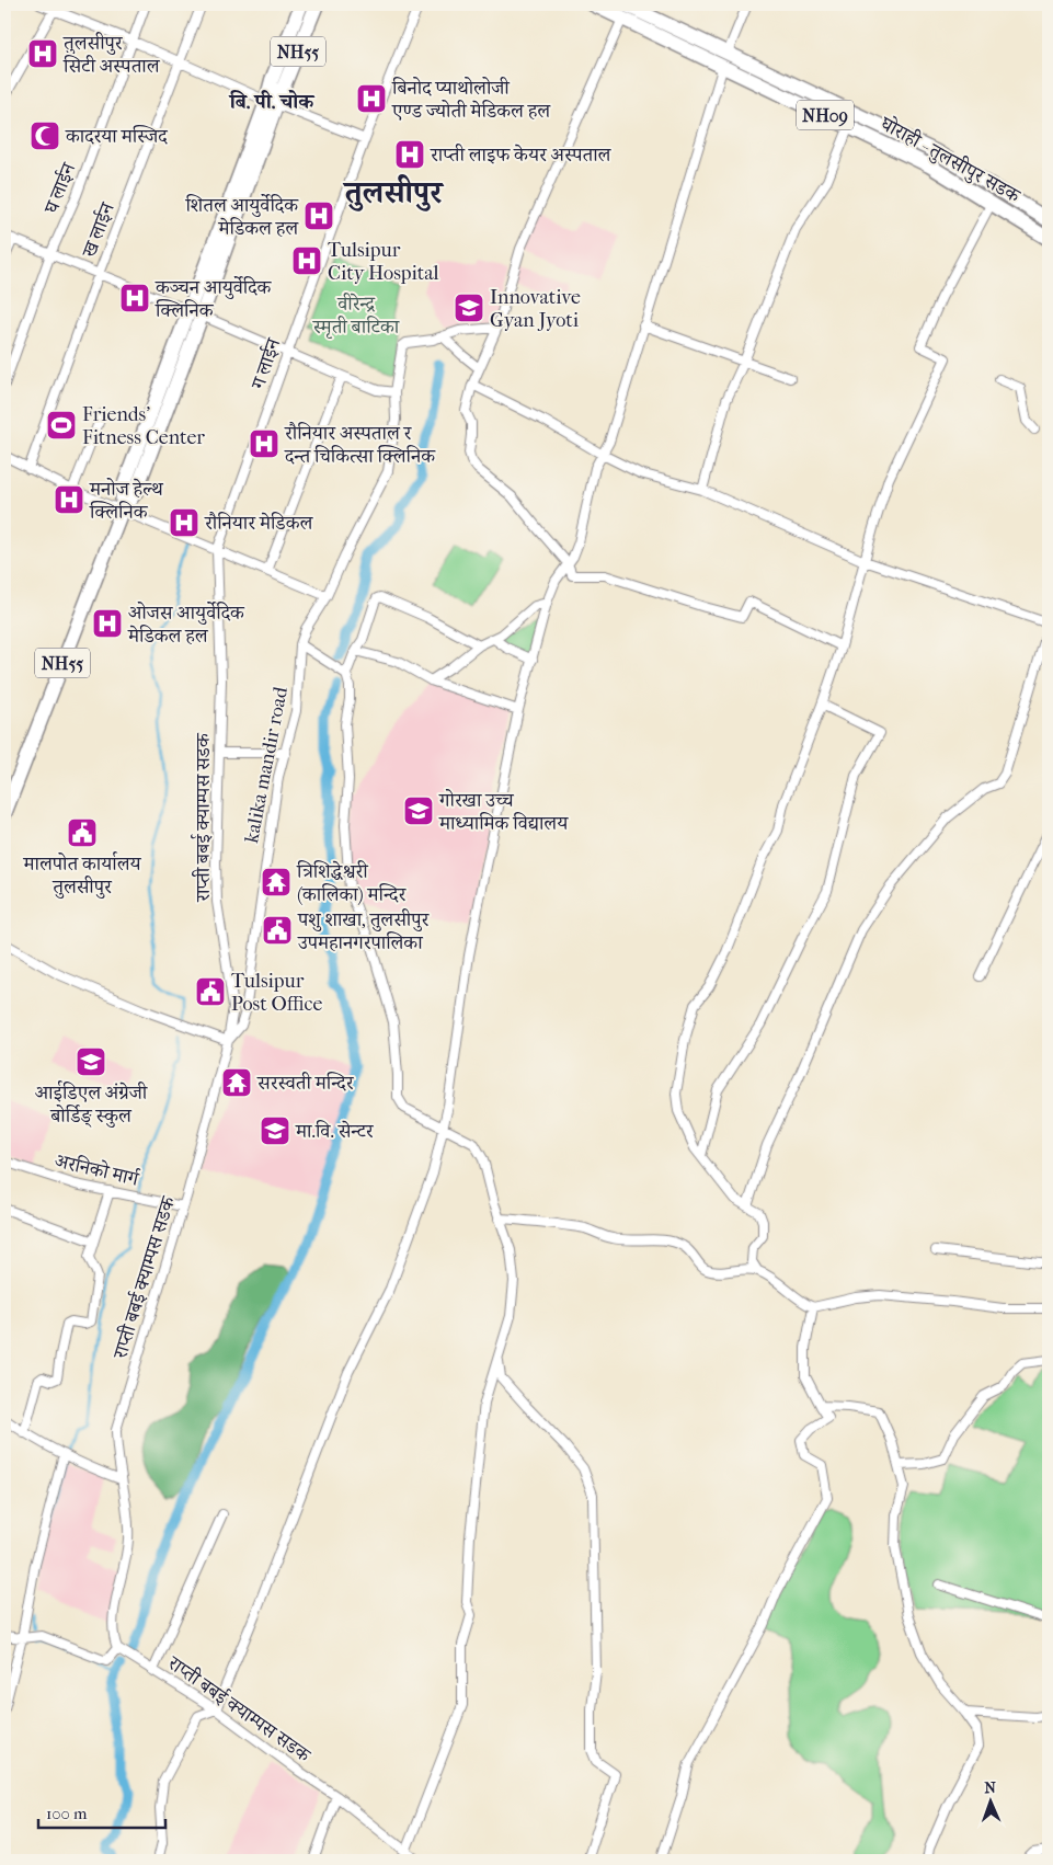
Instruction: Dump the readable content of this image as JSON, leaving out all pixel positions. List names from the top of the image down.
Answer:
{
  "streets": {
    "main road": ["NH55", "NH09", "घोराही - तुलसीपुर सडक"],
    "street": [
      "घ लाईन",
      "ख लाईन",
      "ग लाईन",
      "kalika mandir road",
      "राप्ती बबई क्याम्पस सडक",
      "अरनिको मार्ग"
    ]
  },
  "crossings": [
    ["ग लाईन", "राप्ती बबई क्याम्पस सडक"],
    ["kalika mandir road", "राप्ती बबई क्याम्पस सडक"],
    ["राप्ती बबई क्याम्पस सडक", "अरनिको मार्ग"]
  ],
  "districts": ["बि. पी. चोक", "तुलसीपुर"],
  "parks": ["वीरेन्द्र स्मृती बाटिका"],
  "places": {
    "hospital": [
      "तुलसीपुर सिटी अस्पताल",
      "बिनोद प्याथोलोजी एण्ड ज्योती मेडिकल हल",
      "राप्ती लाइफ केयर अस्पताल",
      "शितल आयुर्वेदिक मेडिकल हल",
      "Tulsipur City Hospital",
      "कञ्चन आयुर्वेदिक क्लिनिक",
      "रौनियार अस्पताल र दन्त चिकित्सा क्लिनिक",
      "मनोज हेल्थ क्लिनिक",
      "रौनियार मेडिकल",
      "ओजस आयुर्वेदिक मेडिकल हल"
    ],
    "mosque": ["कादरया मस्जिद"],
    "school or university": [
      "Innovative Gyan Jyoti",
      "गोरखा उच्च माध्यामिक विद्यालय",
      "आईडिएल अंग्रेजी बोर्डिङ् स्कुल",
      "मा.वि. सेन्टर"
    ],
    "sports": ["Friends' Fitness Center"],
    "public building": ["मालपोत कार्यालय तुलसीपुर", "पशु शाखा, तुलसीपुर उपमहानगरपालिका", "Tulsipur Post Office"],
    "temple": ["त्रिशिद्धेश्वरी (कालिका) मन्दिर", "सरस्वती मन्दिर"]
  },
  "scale_bar": "100 m",
  "north": "top"
}
